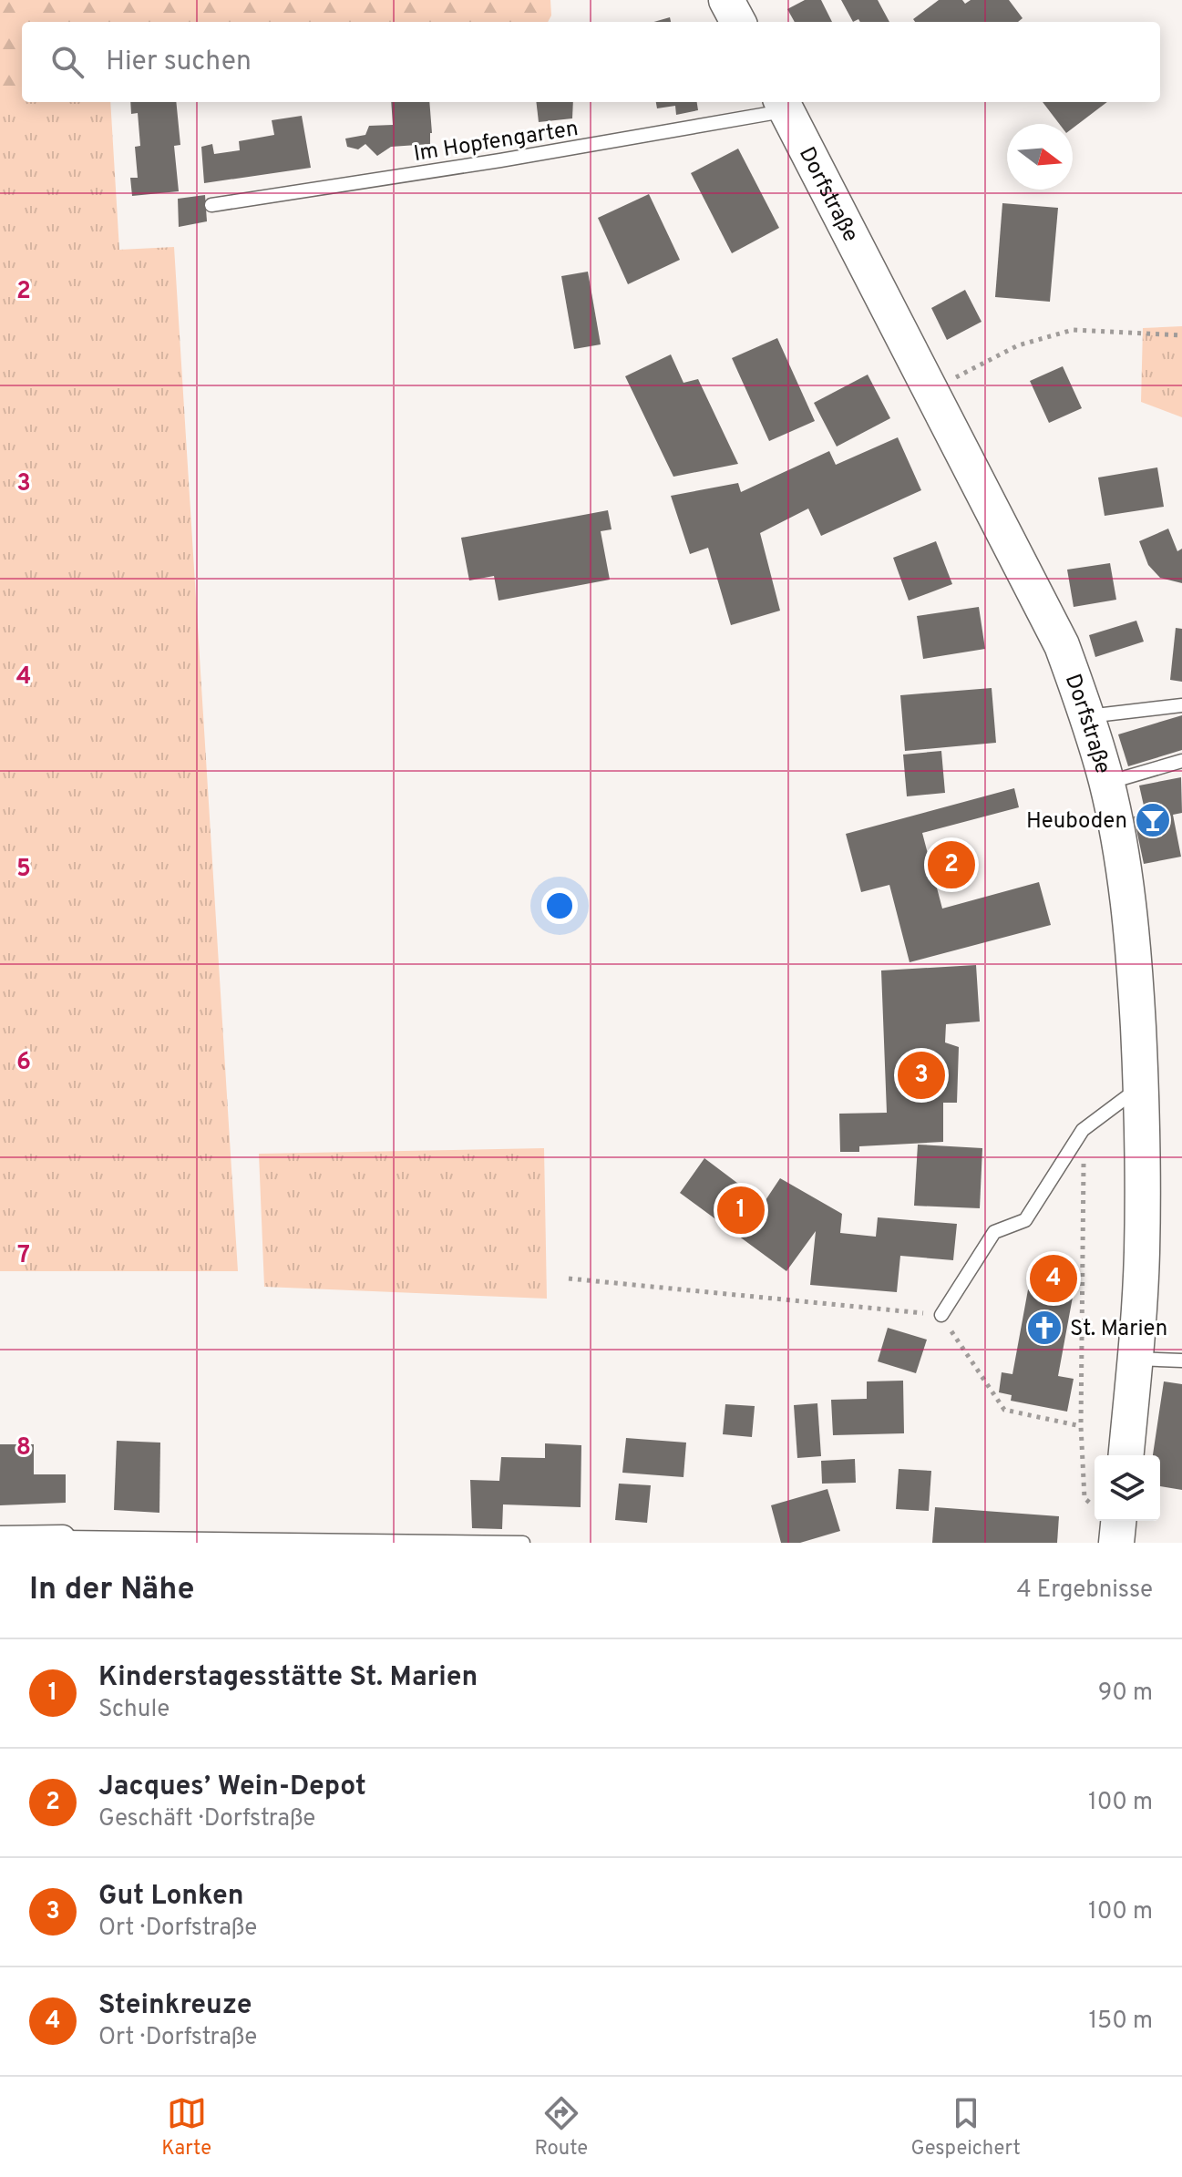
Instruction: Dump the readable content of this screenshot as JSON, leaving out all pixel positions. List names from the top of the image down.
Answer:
{
  "streets": {
    "main road": ["Dorfstraße"],
    "lane": ["Im Hopfengarten"]
  },
  "crossings": [
    ["Im Hopfengarten", "Dorfstraße"]
  ],
  "places": {
    "bar": ["Heuboden"],
    "church": ["St. Marien"]
  },
  "north": "right",
  "page": {
    "search": "Hier suchen",
    "pins": [
      "2",
      "3",
      "1",
      "4"
    ],
    "heading": ["In der Nähe", "4 Ergebnisse"],
    "list": [
      {
        "mark": "1",
        "name": "Kinderstagesstätte St. Marien",
        "note": "Schule",
        "value": "90 m"
      },
      {
        "mark": "2",
        "name": "Jacques’ Wein-Depot",
        "note": "Geschäft · Dorfstraße",
        "value": "100 m"
      },
      {
        "mark": "3",
        "name": "Gut Lonken",
        "note": "Ort · Dorfstraße",
        "value": "100 m"
      },
      {
        "mark": "4",
        "name": "Steinkreuze",
        "note": "Ort · Dorfstraße",
        "value": "150 m"
      }
    ],
    "nav": ["Karte", "Route", "Gespeichert"]
  },
  "grid": {
    "rows": [
      "2",
      "3",
      "4",
      "5",
      "6",
      "7",
      "8"
    ]
  }
}
